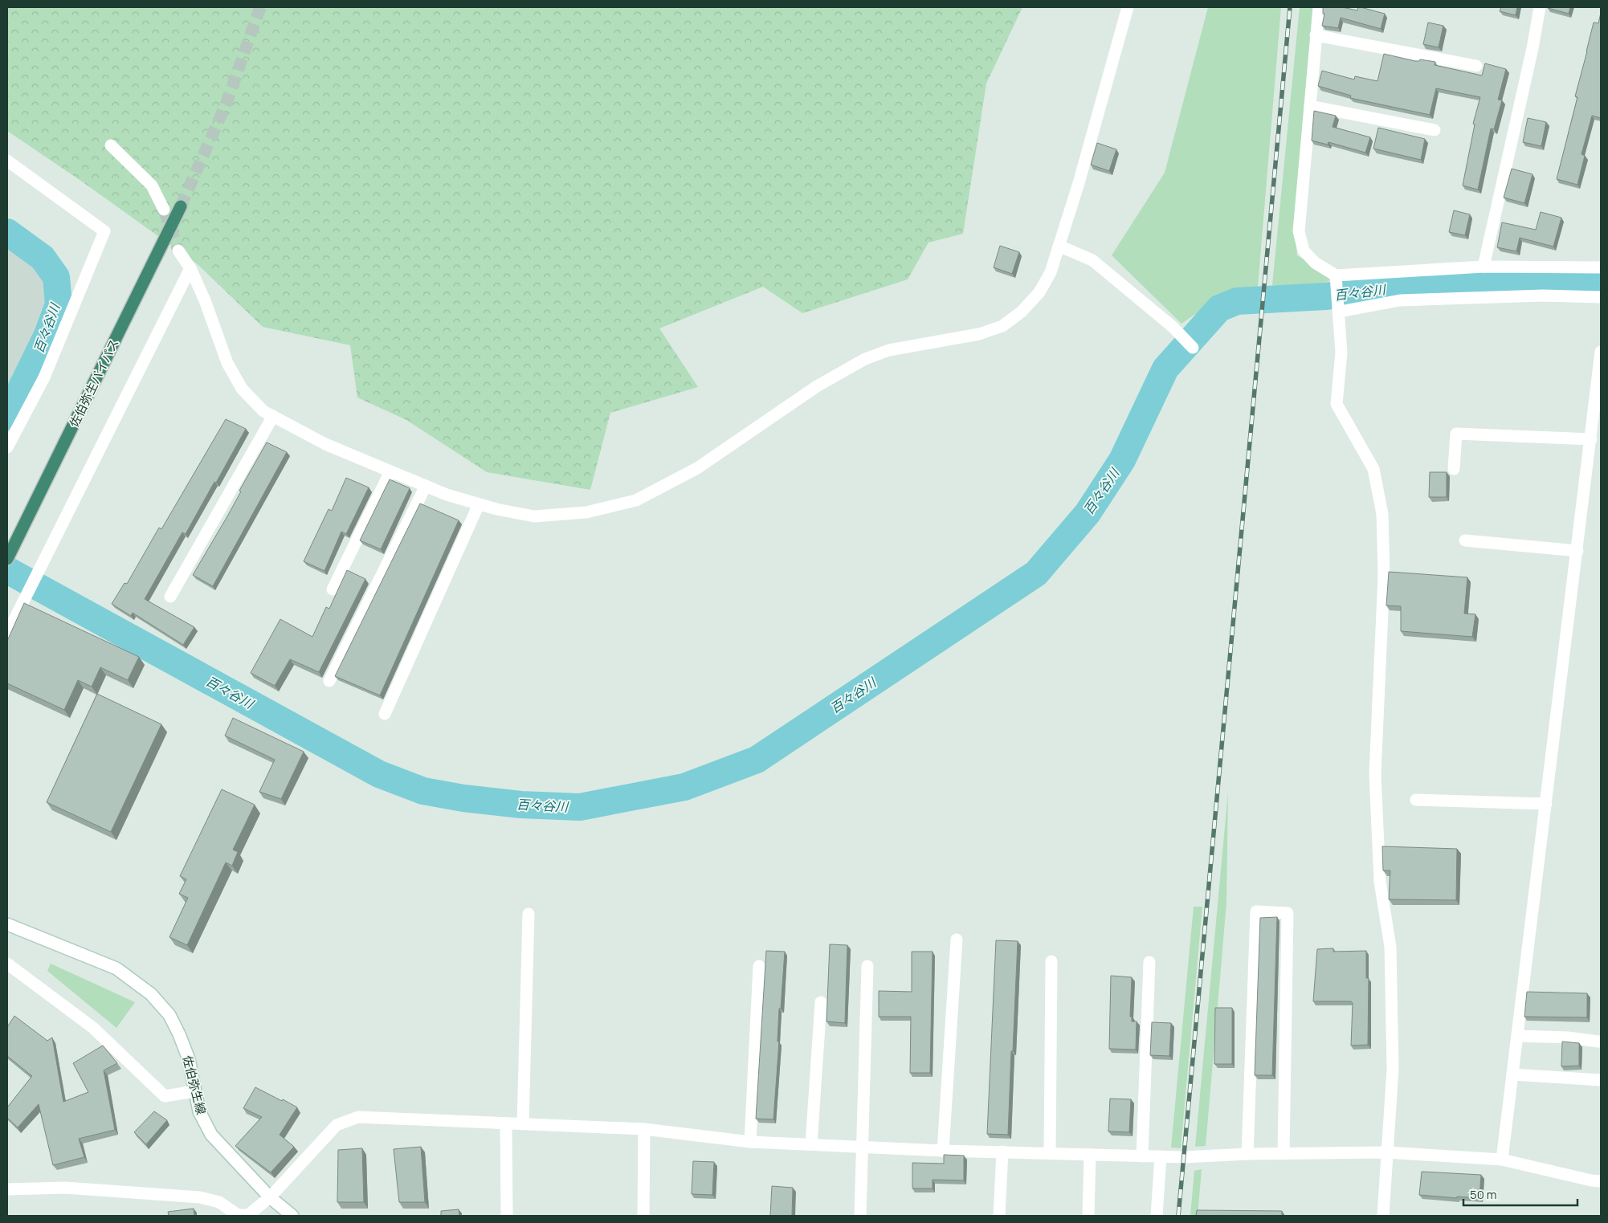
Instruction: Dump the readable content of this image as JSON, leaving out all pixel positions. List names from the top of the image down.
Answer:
{
  "streets": {
    "highway": ["佐伯弥生バイパス"],
    "street": ["佐伯弥生線"]
  },
  "water": ["百々谷川"],
  "scale_bar": "50 m"
}
